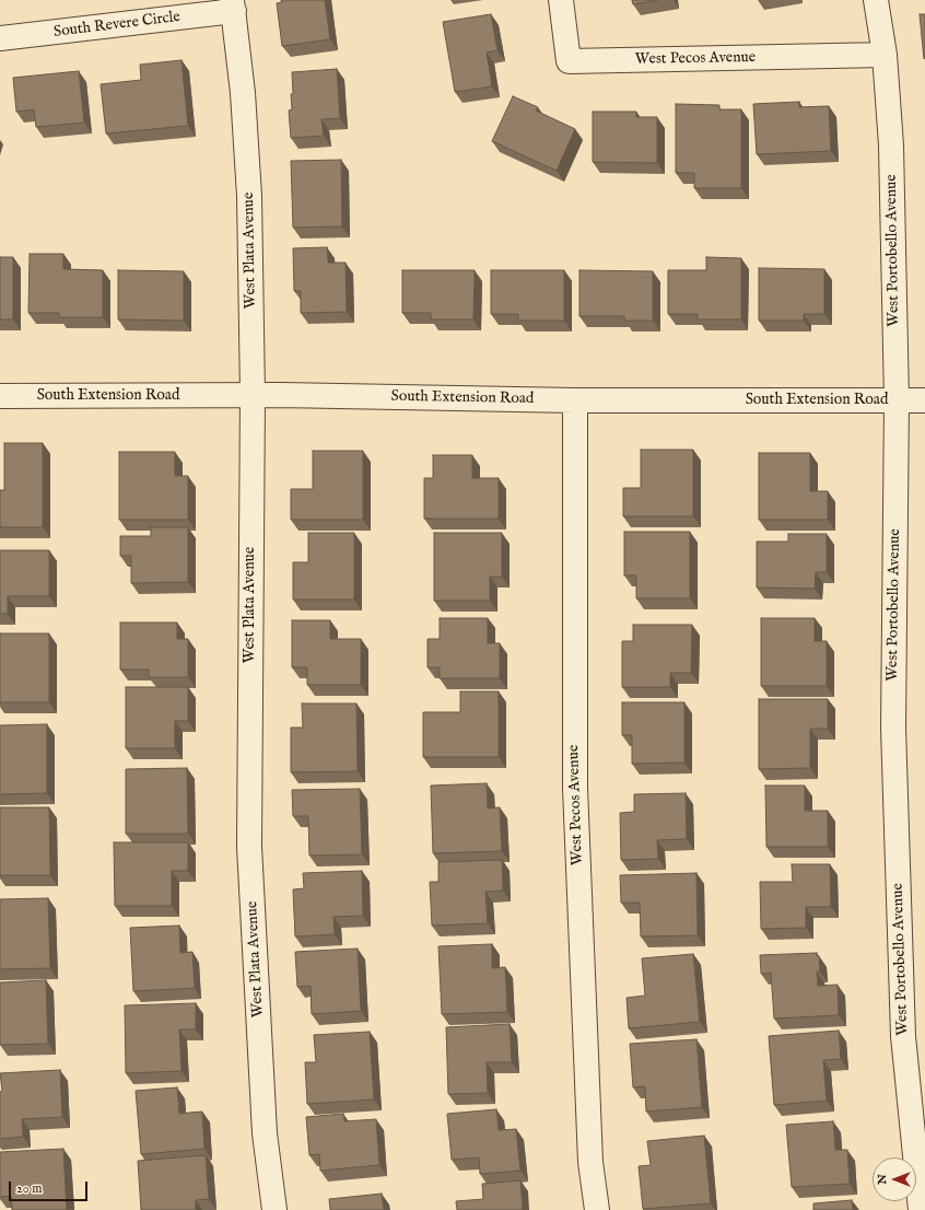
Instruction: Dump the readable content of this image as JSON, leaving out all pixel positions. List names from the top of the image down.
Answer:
{
  "streets": {
    "street": [
      "South Revere Circle",
      "West Pecos Avenue",
      "West Plata Avenue",
      "West Portobello Avenue",
      "South Extension Road"
    ]
  },
  "crossings": [
    ["South Revere Circle", "West Plata Avenue"],
    ["West Pecos Avenue", "West Portobello Avenue"],
    ["West Pecos Avenue", "South Extension Road"],
    ["West Plata Avenue", "South Extension Road"],
    ["West Portobello Avenue", "South Extension Road"]
  ],
  "scale_bar": "20 m",
  "north": "left"
}
